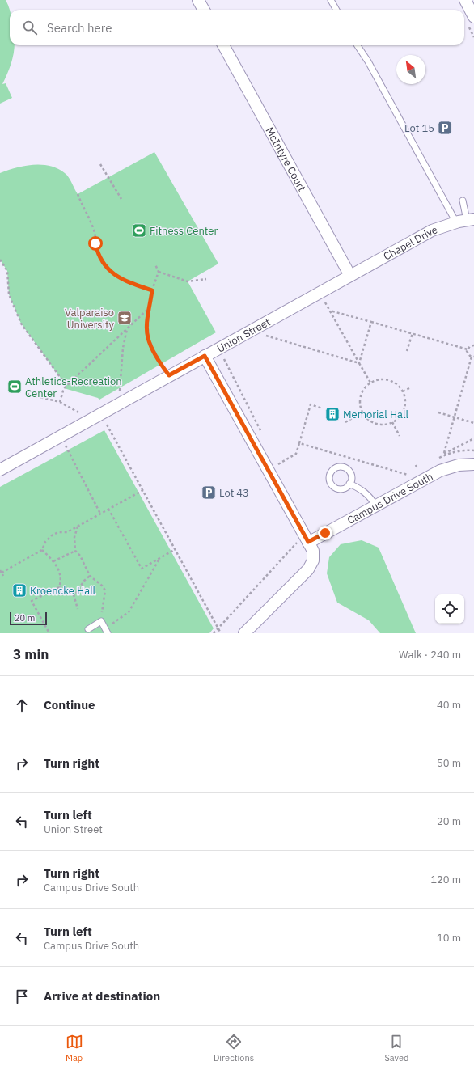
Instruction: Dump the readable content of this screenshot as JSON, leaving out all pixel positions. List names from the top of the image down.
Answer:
{
  "streets": {
    "street": [
      "McIntyre Court",
      "Chapel Drive",
      "Union Street",
      "Campus Drive South"
    ]
  },
  "crossings": [
    ["McIntyre Court", "Chapel Drive"],
    ["McIntyre Court", "Union Street"],
    ["Chapel Drive", "Union Street"]
  ],
  "places": {
    "parking": ["Lot 15", "Lot 43"],
    "sports": ["Fitness Center", "Athletics-Recreation Center"],
    "school or university": ["Valparaiso University"],
    "building": ["Memorial Hall", "Kroencke Hall"]
  },
  "scale_bar": "20 m",
  "north": "top left",
  "page": {
    "search": "Search here",
    "scale": "20 m",
    "heading": ["3 min", "Walk · 240 m"],
    "list": [
      ["Continue", "40 m"],
      ["Turn right", "50 m"],
      ["Turn left", "Union Street", "20 m"],
      ["Turn right", "Campus Drive South", "120 m"],
      ["Turn left", "Campus Drive South", "10 m"],
      "Arrive at destination"
    ],
    "nav": ["Map", "Directions", "Saved"]
  }
}
